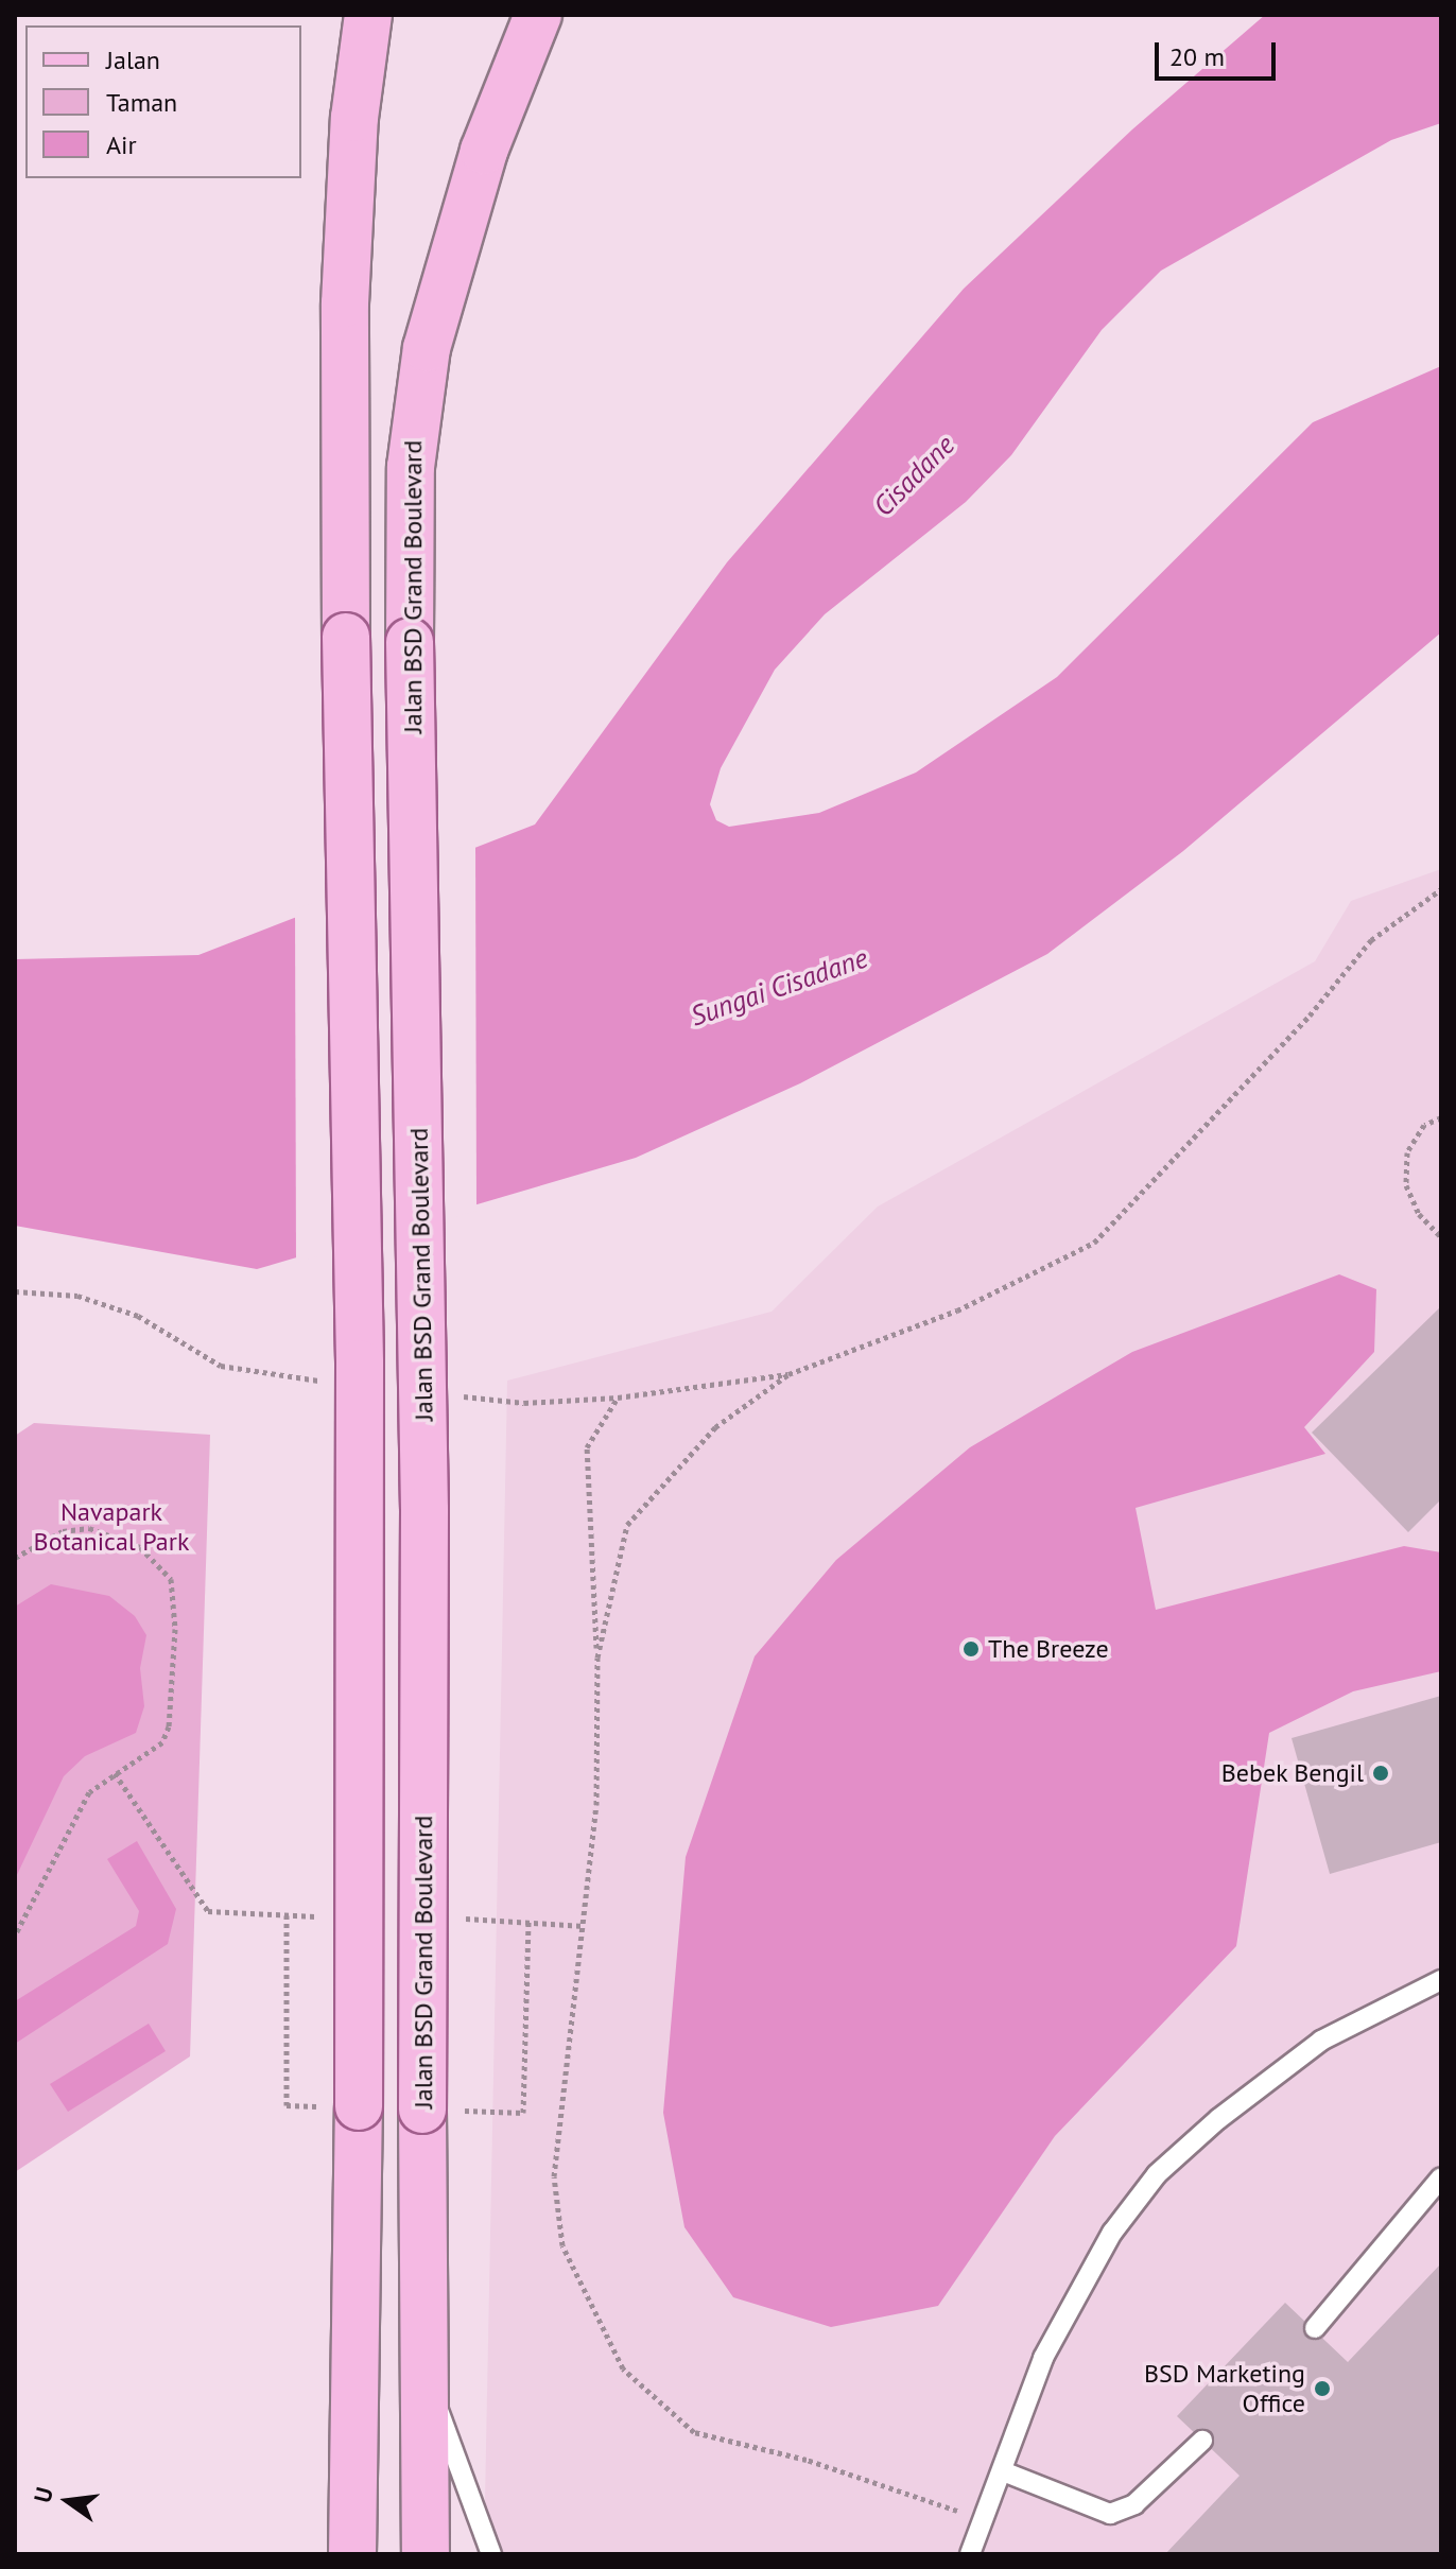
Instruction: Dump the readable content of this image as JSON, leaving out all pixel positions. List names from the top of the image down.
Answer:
{
  "streets": {
    "main road": ["Jalan BSD Grand Boulevard"]
  },
  "water": ["Cisadane", "Sungai Cisadane"],
  "parks": ["Navapark Botanical Park"],
  "places": ["The Breeze", "Bebek Bengil", "BSD Marketing Office"],
  "legend": ["Jalan", "Taman", "Air"],
  "scale_bar": "20 m",
  "north": "left"
}
